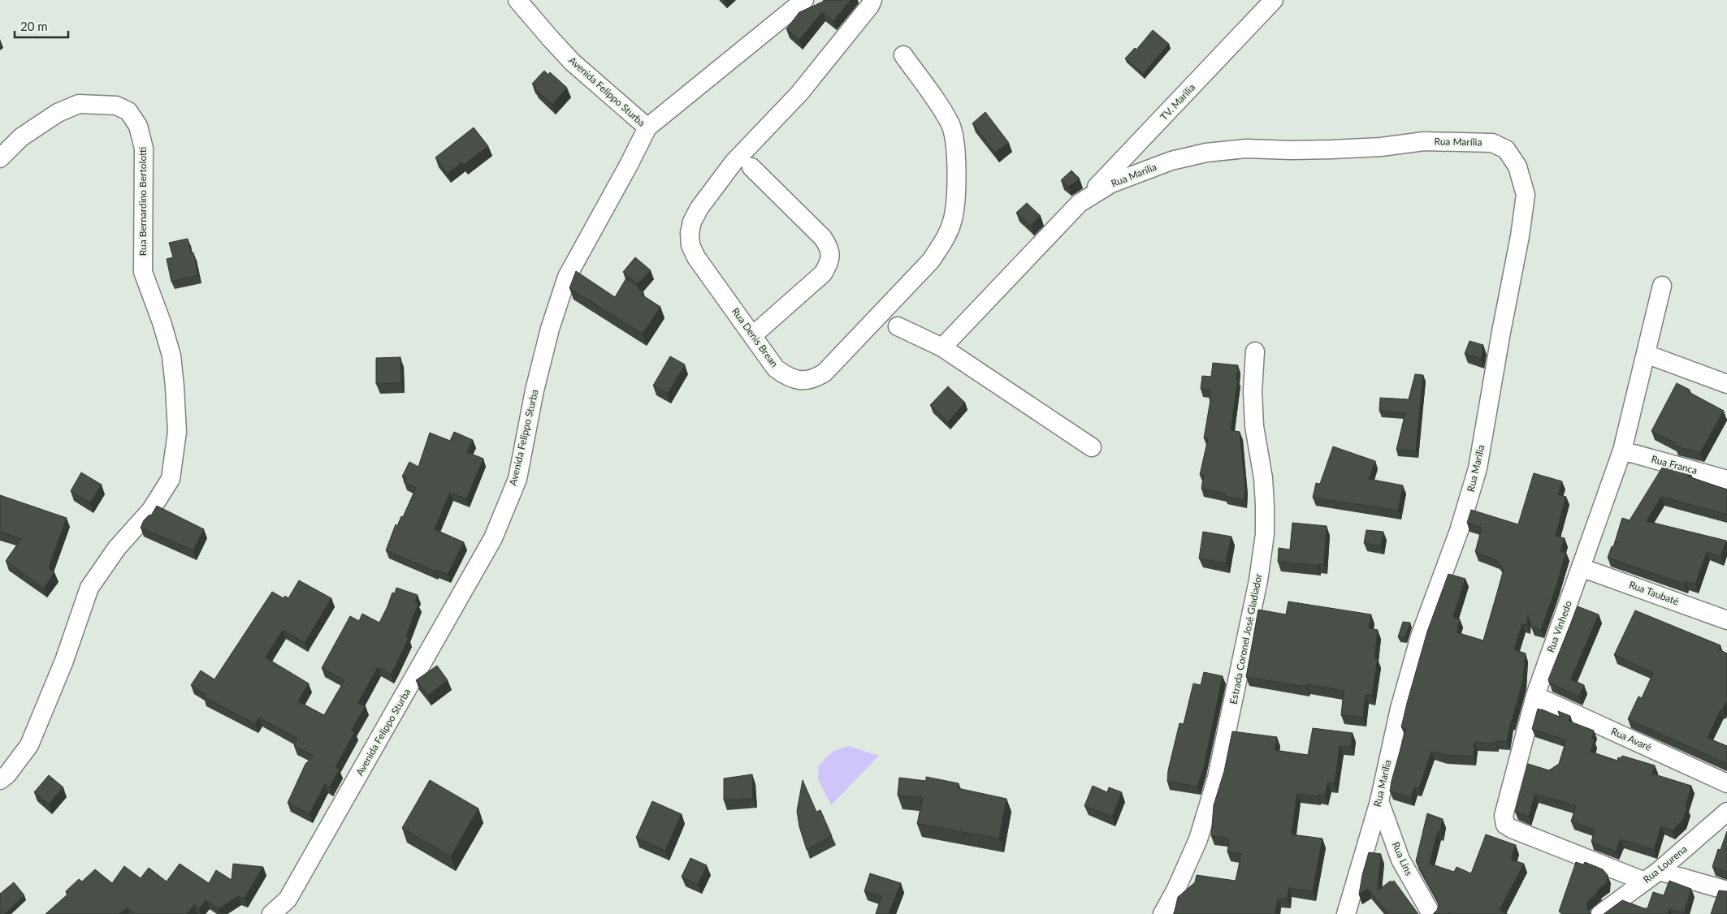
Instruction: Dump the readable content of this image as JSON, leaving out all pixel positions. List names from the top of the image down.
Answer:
{
  "streets": {
    "street": [
      "Avenida Felippo Sturba",
      "TV. Marilia",
      "Rua Marília",
      "Rua Bernardino Bertolotti",
      "Rua Denis Brean",
      "Rua Franca",
      "Rua Taubaté",
      "Rua Vinhedo",
      "Estrada Coronel José Gladiador",
      "Rua Avaré",
      "Rua Lins",
      "Rua Lourena"
    ]
  },
  "crossings": [
    ["TV. Marilia", "Rua Marília"],
    ["Rua Marília", "Rua Lins"],
    ["Rua Franca", "Rua Vinhedo"],
    ["Rua Taubaté", "Rua Vinhedo"],
    ["Rua Vinhedo", "Rua Avaré"],
    ["Rua Vinhedo", "Rua Lourena"]
  ],
  "scale_bar": "20 m"
}
